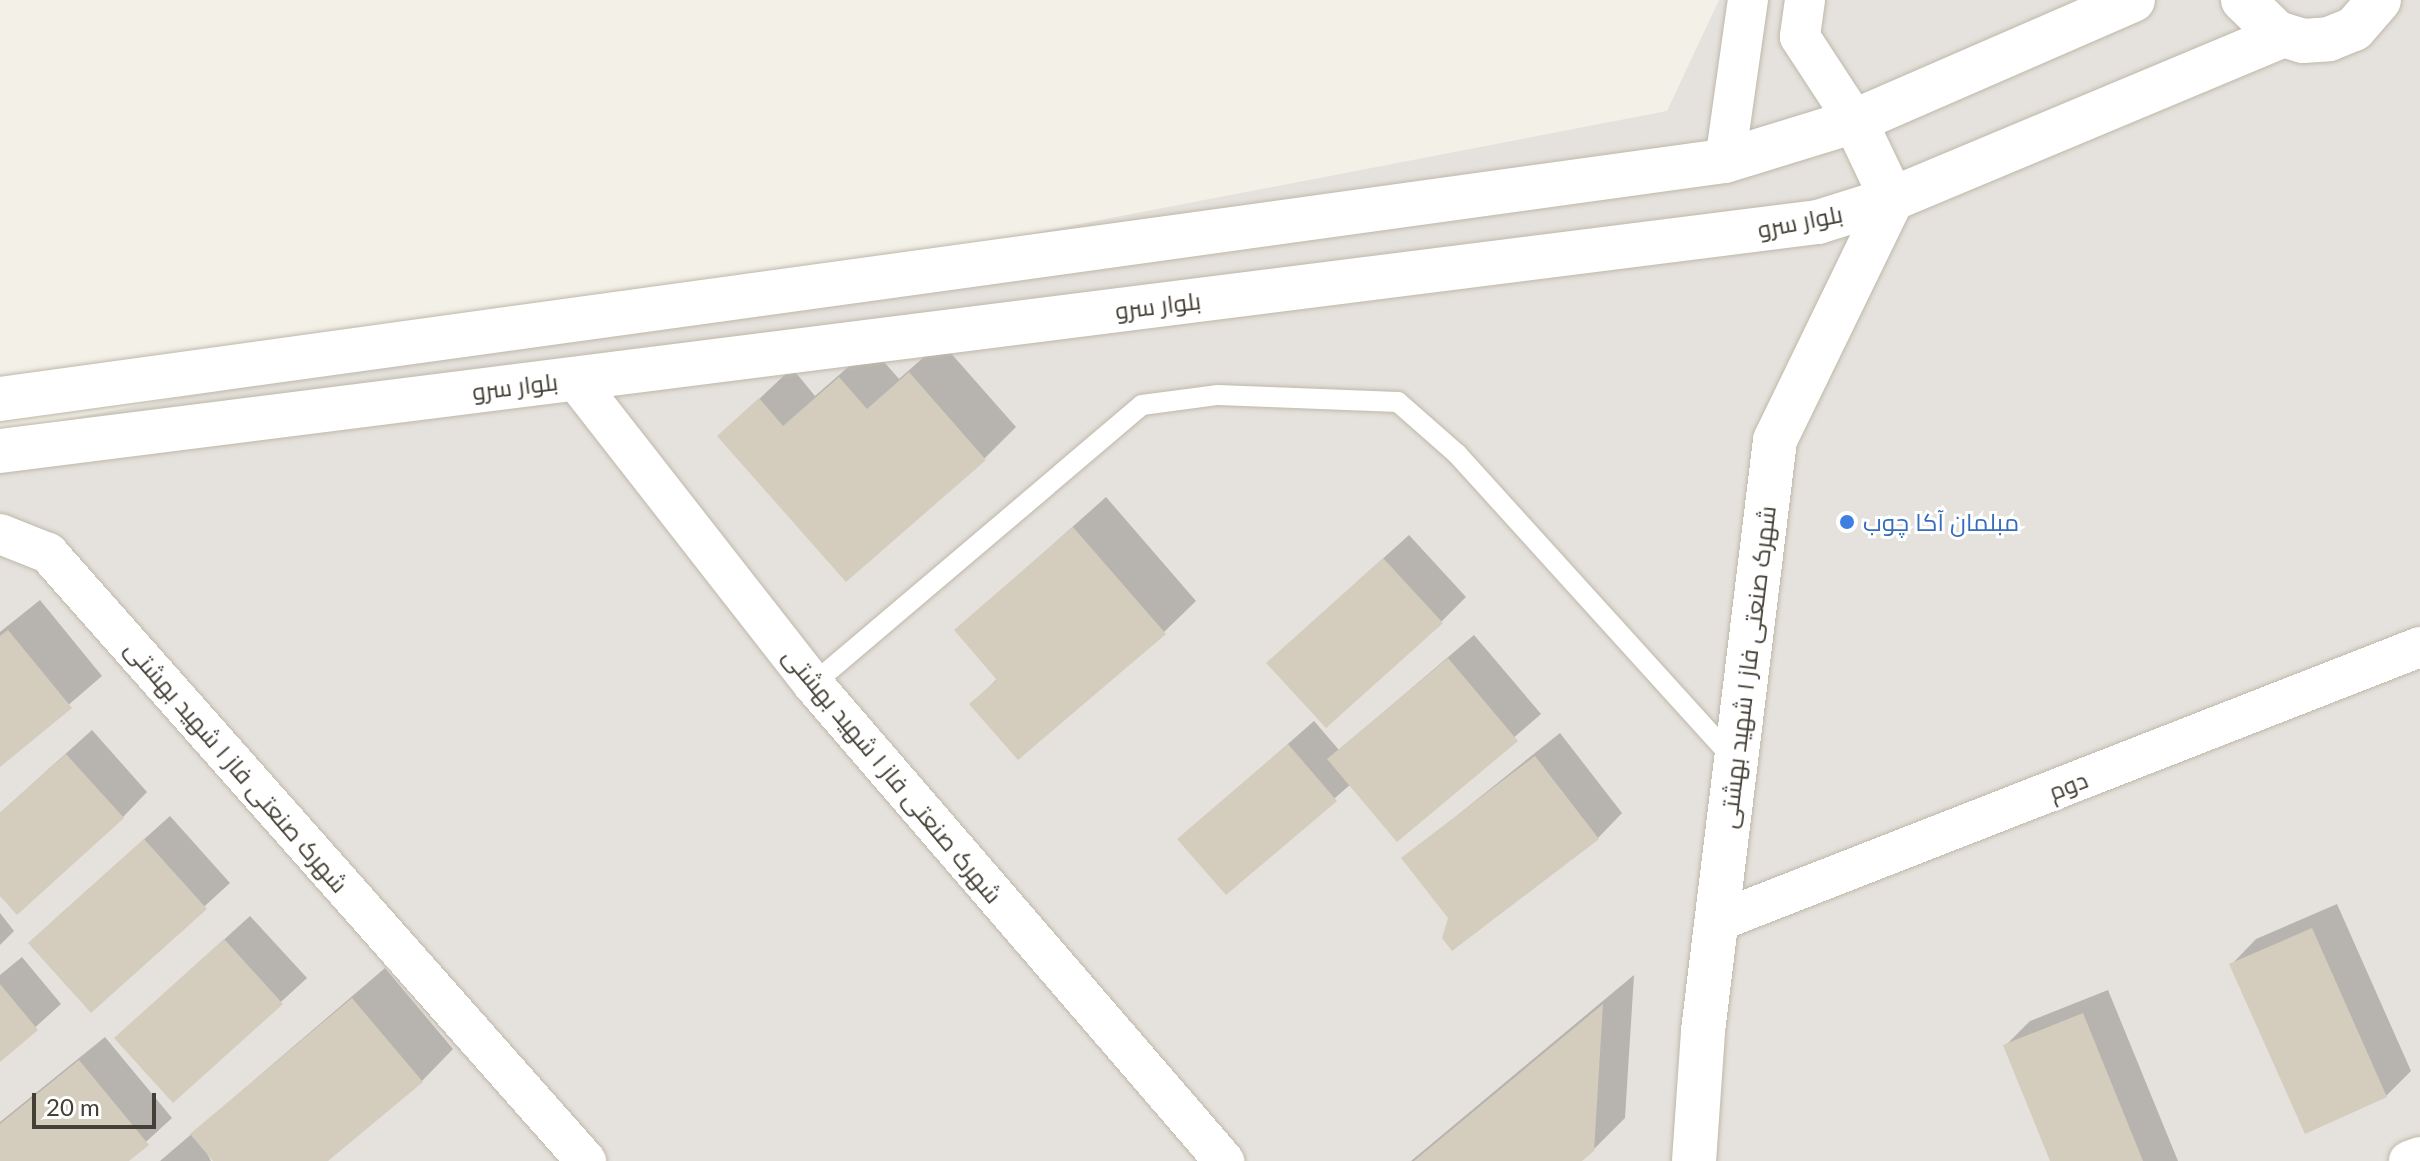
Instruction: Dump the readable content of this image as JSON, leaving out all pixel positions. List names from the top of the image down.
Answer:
{
  "streets": {
    "street": ["بلوار سرو", "شهرک صنعتی فاز ۱ شهید بهشتی", "دوم"]
  },
  "crossings": [
    ["بلوار سرو", "شهرک صنعتی فاز ۱ شهید بهشتی"],
    ["شهرک صنعتی فاز ۱ شهید بهشتی", "دوم"]
  ],
  "places": ["مبلمان آکا چوب"],
  "scale_bar": "20 m"
}
